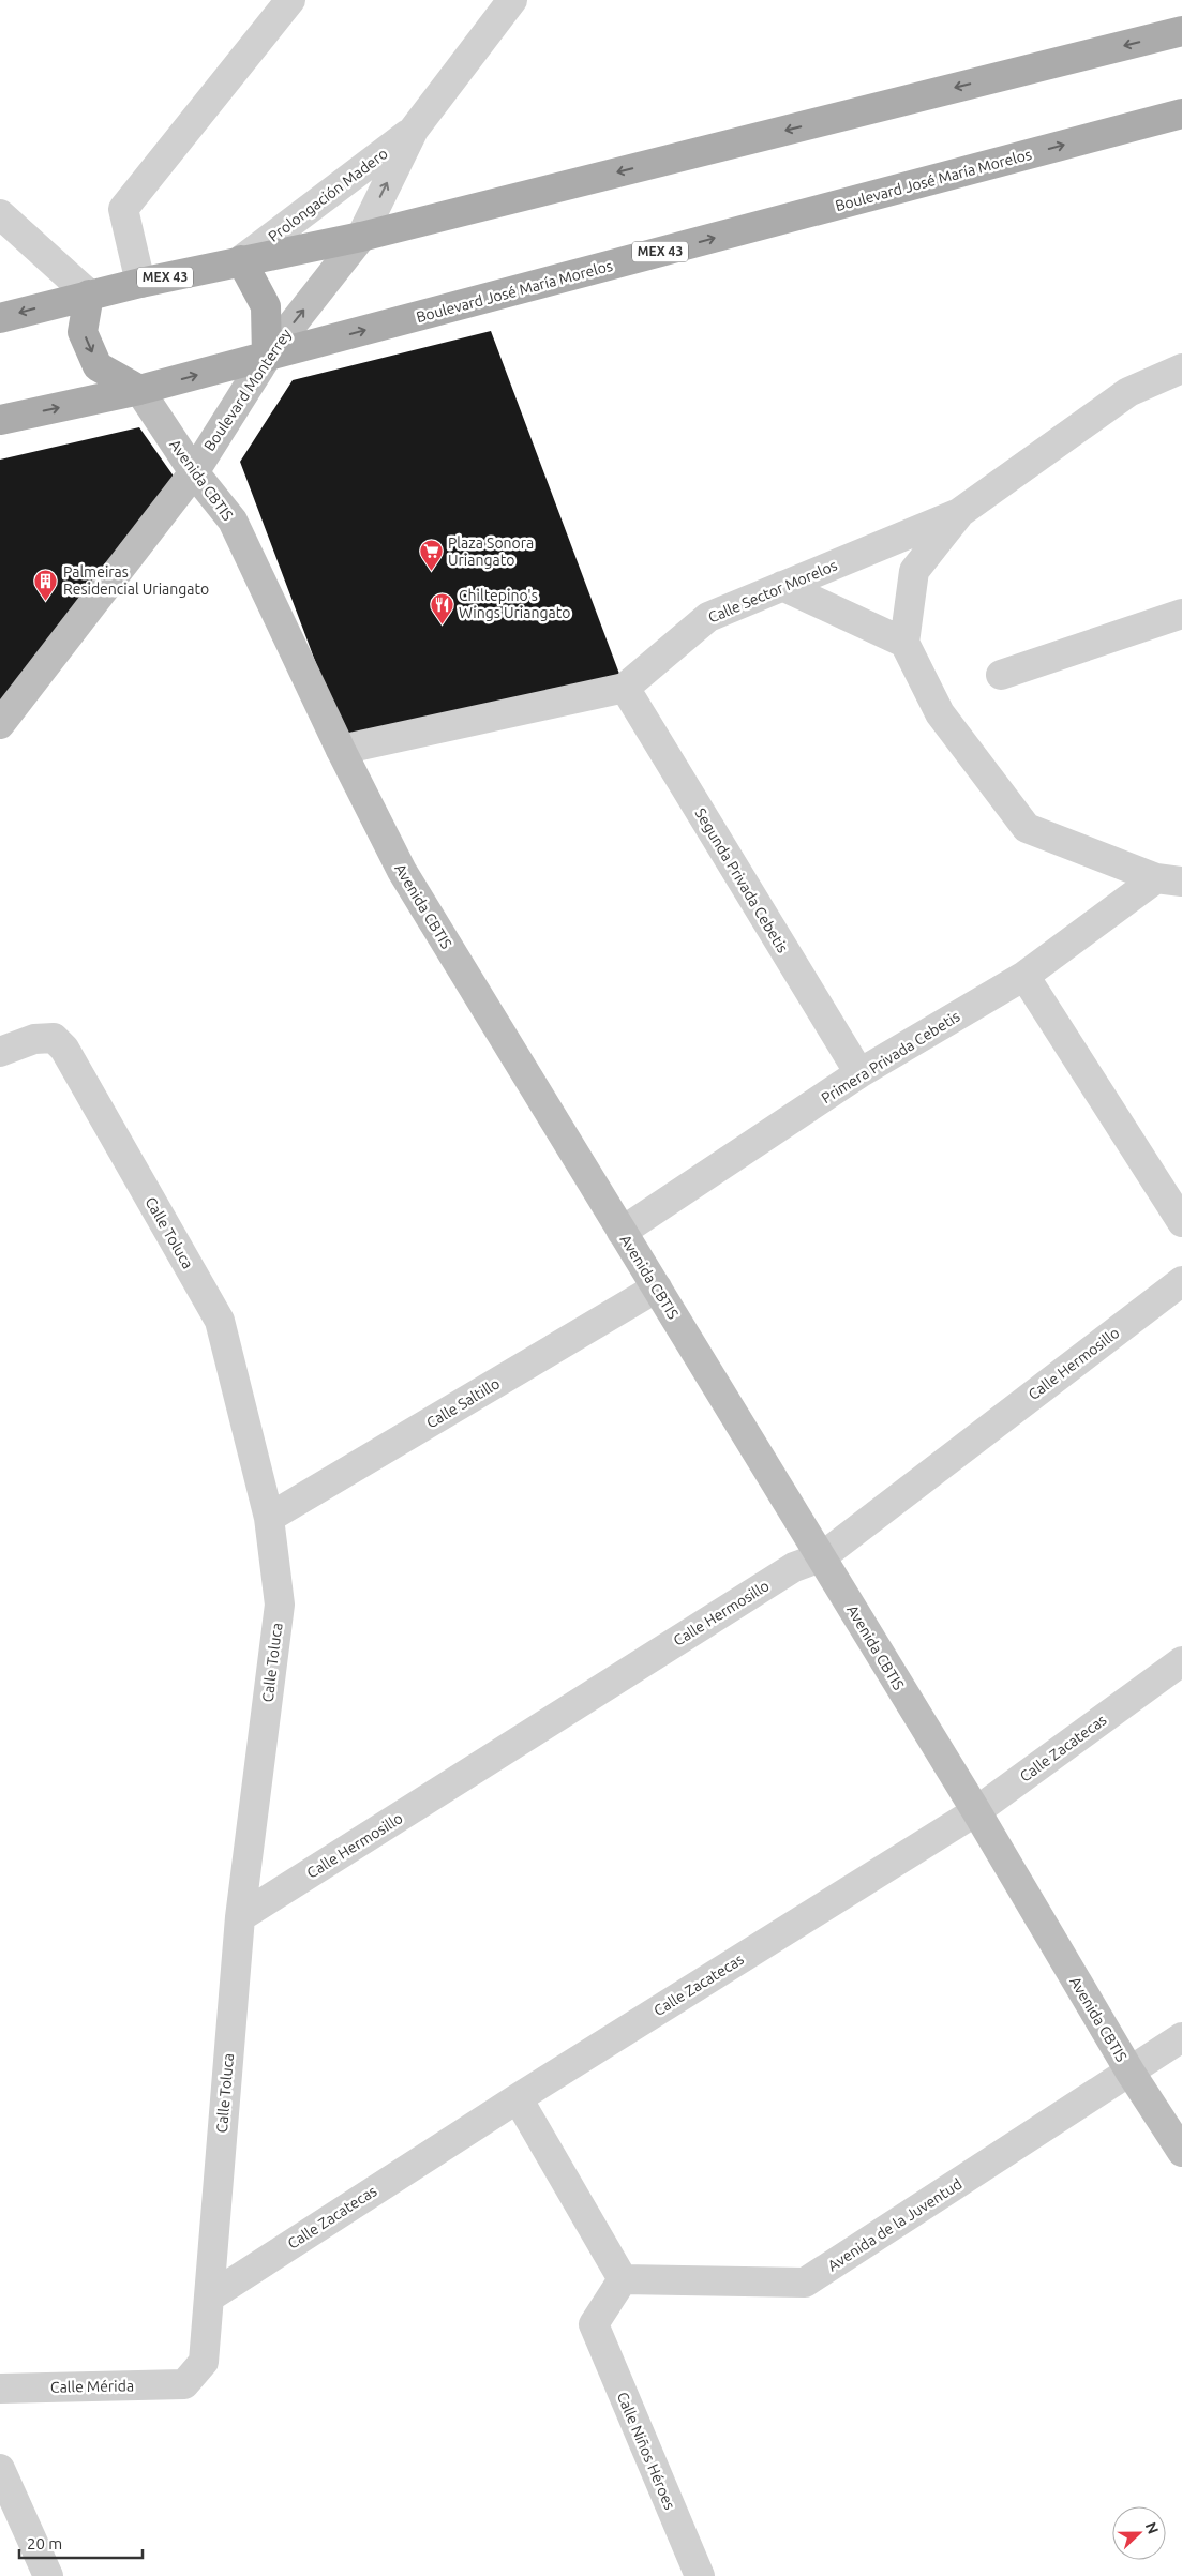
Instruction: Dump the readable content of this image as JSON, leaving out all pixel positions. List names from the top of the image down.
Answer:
{
  "streets": {
    "main road": ["Boulevard José María Morelos", "MEX 43"],
    "street": [
      "Prolongación Madero",
      "Boulevard Monterrey",
      "Avenida CBTIS",
      "Calle Sector Morelos",
      "Segunda Privada Cebetis",
      "Primera Privada Cebetis",
      "Calle Toluca",
      "Calle Hermosillo",
      "Calle Saltillo",
      "Calle Zacatecas",
      "Avenida de la Juventud",
      "Calle Mérida",
      "Calle Niños Héroes"
    ]
  },
  "crossings": [
    ["Boulevard José María Morelos", "Boulevard Monterrey"],
    ["Boulevard José María Morelos", "Avenida CBTIS"],
    ["Prolongación Madero", "MEX 43"],
    ["Prolongación Madero", "Boulevard Monterrey"],
    ["MEX 43", "Boulevard Monterrey"],
    ["Boulevard Monterrey", "Avenida CBTIS"],
    ["Avenida CBTIS", "Calle Sector Morelos"],
    ["Avenida CBTIS", "Primera Privada Cebetis"],
    ["Avenida CBTIS", "Calle Hermosillo"],
    ["Avenida CBTIS", "Calle Saltillo"],
    ["Avenida CBTIS", "Calle Zacatecas"],
    ["Avenida CBTIS", "Avenida de la Juventud"],
    ["Calle Sector Morelos", "Segunda Privada Cebetis"],
    ["Segunda Privada Cebetis", "Primera Privada Cebetis"],
    ["Calle Toluca", "Calle Hermosillo"],
    ["Calle Toluca", "Calle Saltillo"],
    ["Calle Toluca", "Calle Zacatecas"],
    ["Calle Toluca", "Calle Mérida"],
    ["Avenida de la Juventud", "Calle Niños Héroes"]
  ],
  "places": {
    "supermarket": ["Plaza Sonora Uriangato"],
    "building": ["Palmeiras Residencial Uriangato"],
    "restaurant": ["Chiltepino's Wings Uriangato"]
  },
  "scale_bar": "20 m",
  "north": "right"
}
